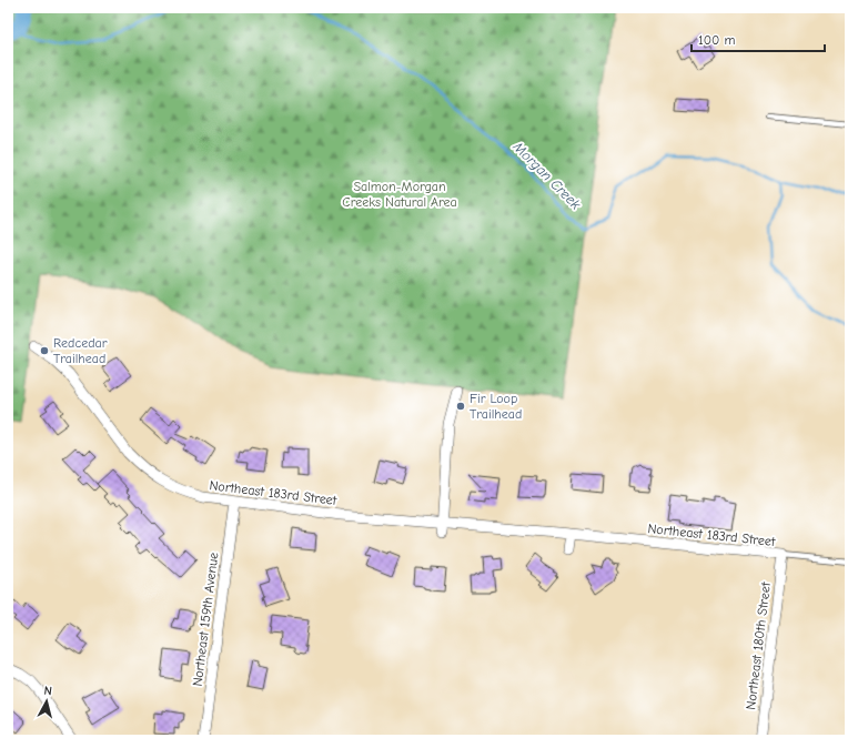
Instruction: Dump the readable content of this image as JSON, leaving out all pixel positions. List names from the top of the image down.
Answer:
{
  "streets": {
    "street": ["Northeast 183rd Street", "Northeast 159th Avenue", "Northeast 180th Street"]
  },
  "crossings": [
    ["Northeast 183rd Street", "Northeast 159th Avenue"],
    ["Northeast 183rd Street", "Northeast 180th Street"]
  ],
  "water": ["Morgan Creek"],
  "parks": ["Salmon-Morgan Creeks Natural Area"],
  "places": ["Redcedar Trailhead", "Fir Loop Trailhead"],
  "scale_bar": "100 m",
  "north": "top"
}
